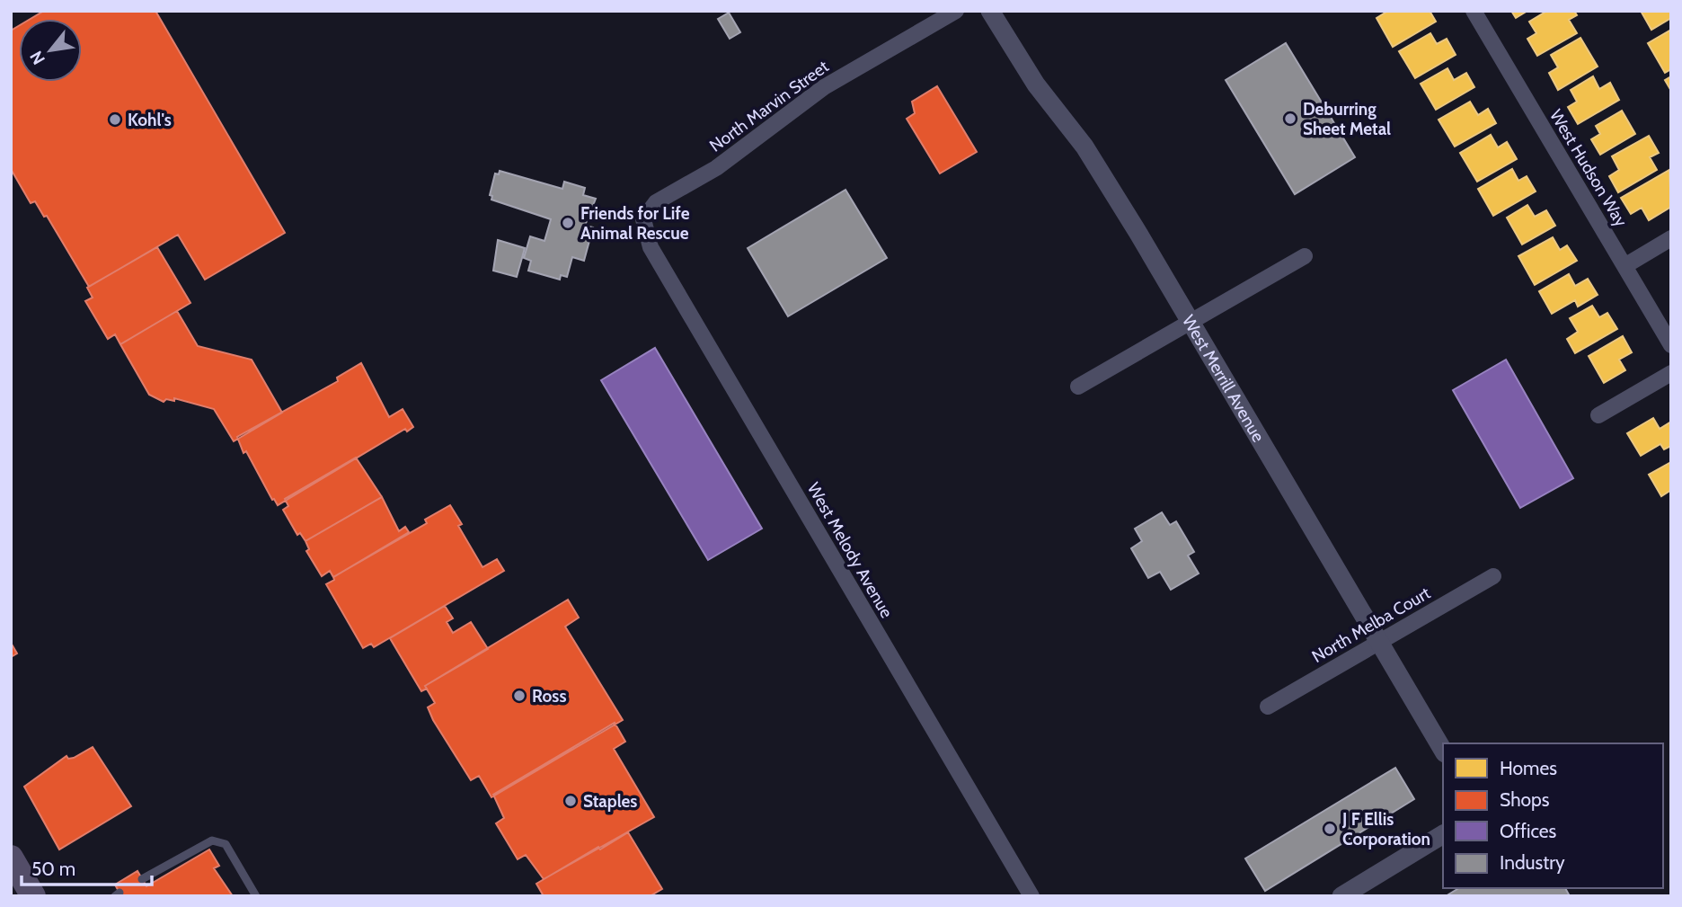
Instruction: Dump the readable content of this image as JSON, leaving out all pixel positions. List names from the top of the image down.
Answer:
{
  "streets": {
    "street": [
      "North Marvin Street",
      "West Hudson Way",
      "West Merrill Avenue",
      "West Melody Avenue",
      "North Melba Court"
    ]
  },
  "crossings": [
    ["North Marvin Street", "West Melody Avenue"],
    ["West Merrill Avenue", "North Melba Court"]
  ],
  "places": [
    "Deburring Sheet Metal",
    "Kohl's",
    "Friends for Life Animal Rescue",
    "Ross",
    "Staples",
    "J F Ellis Corporation"
  ],
  "legend": [
    "Homes",
    "Shops",
    "Offices",
    "Industry"
  ],
  "scale_bar": "50 m",
  "north": "bottom left"
}
